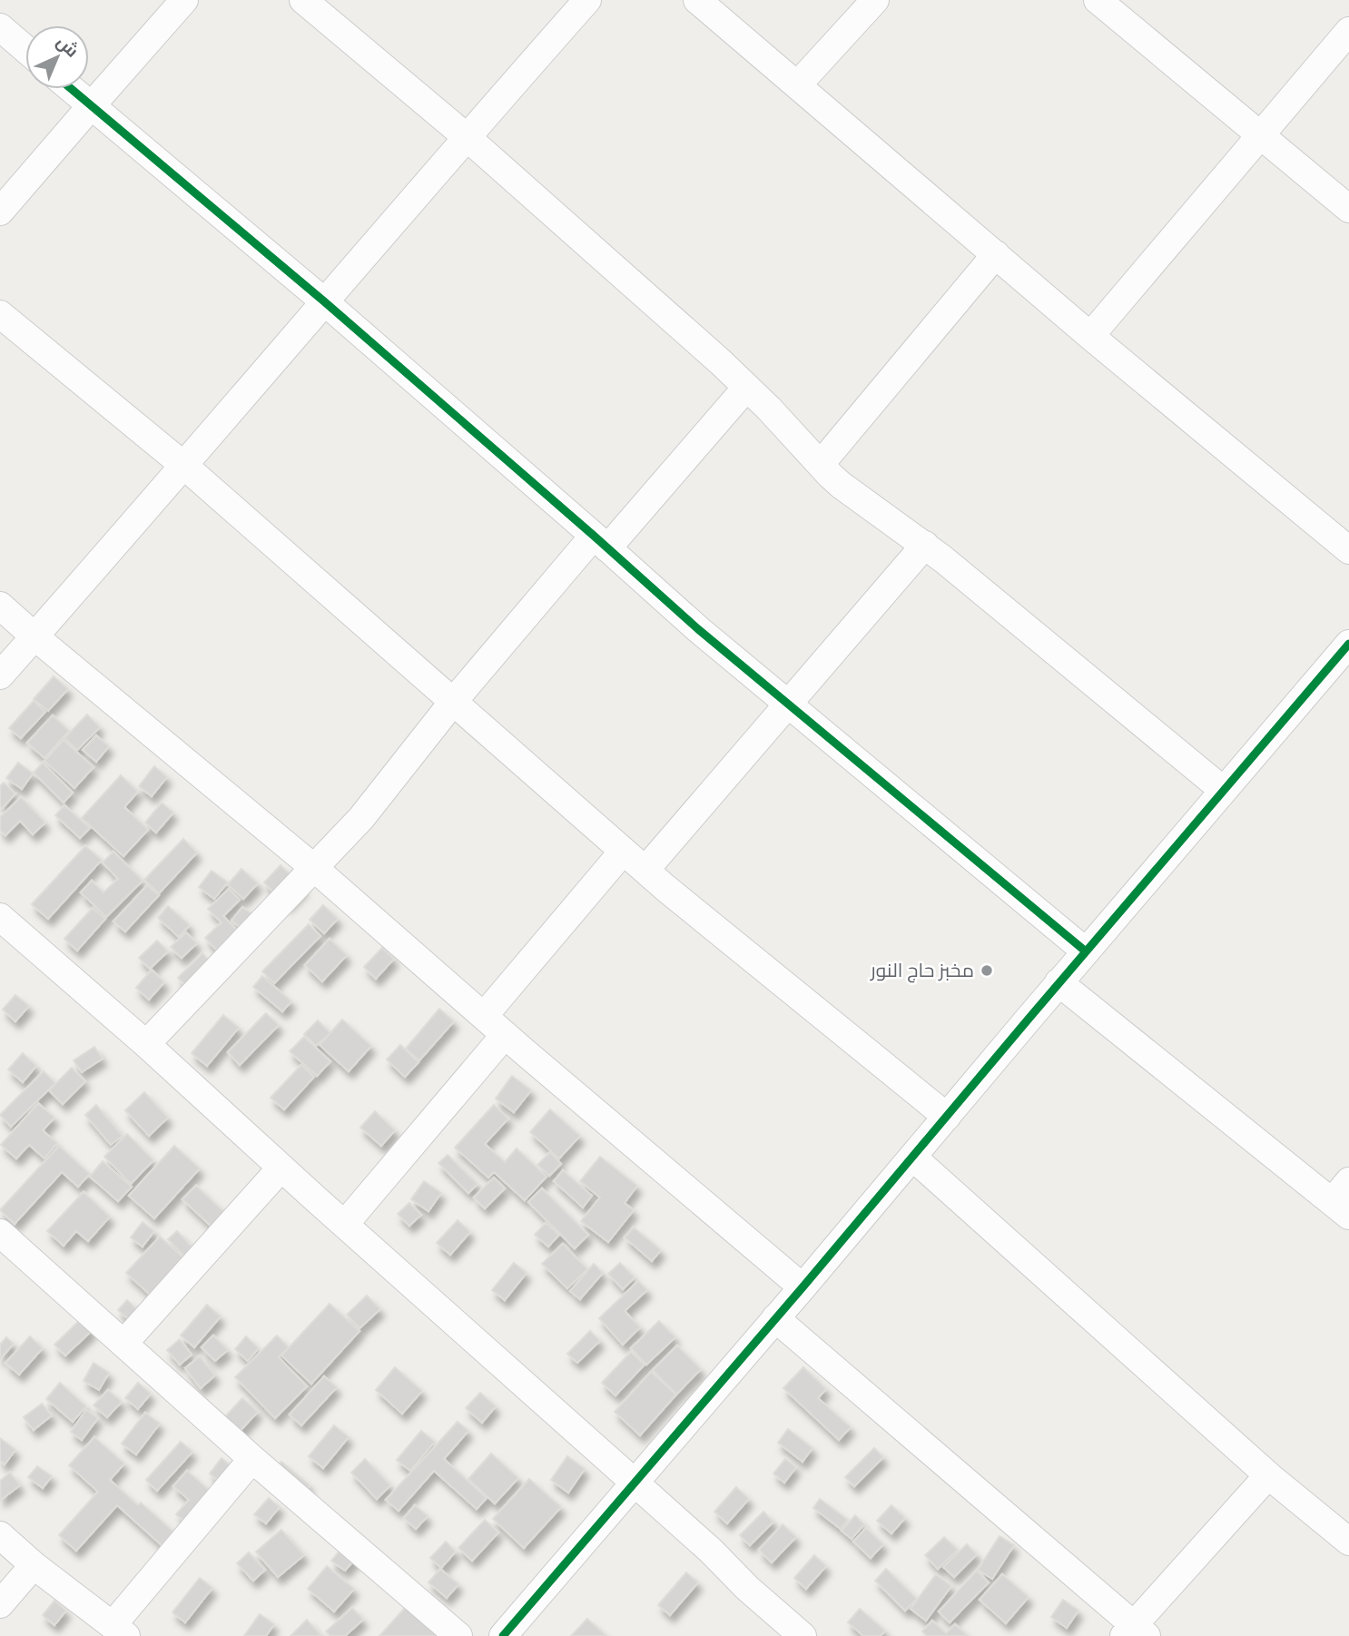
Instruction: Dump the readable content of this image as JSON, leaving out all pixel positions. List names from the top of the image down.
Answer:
{
  "places": ["مخبز حاج النور"],
  "north": "top right"
}
